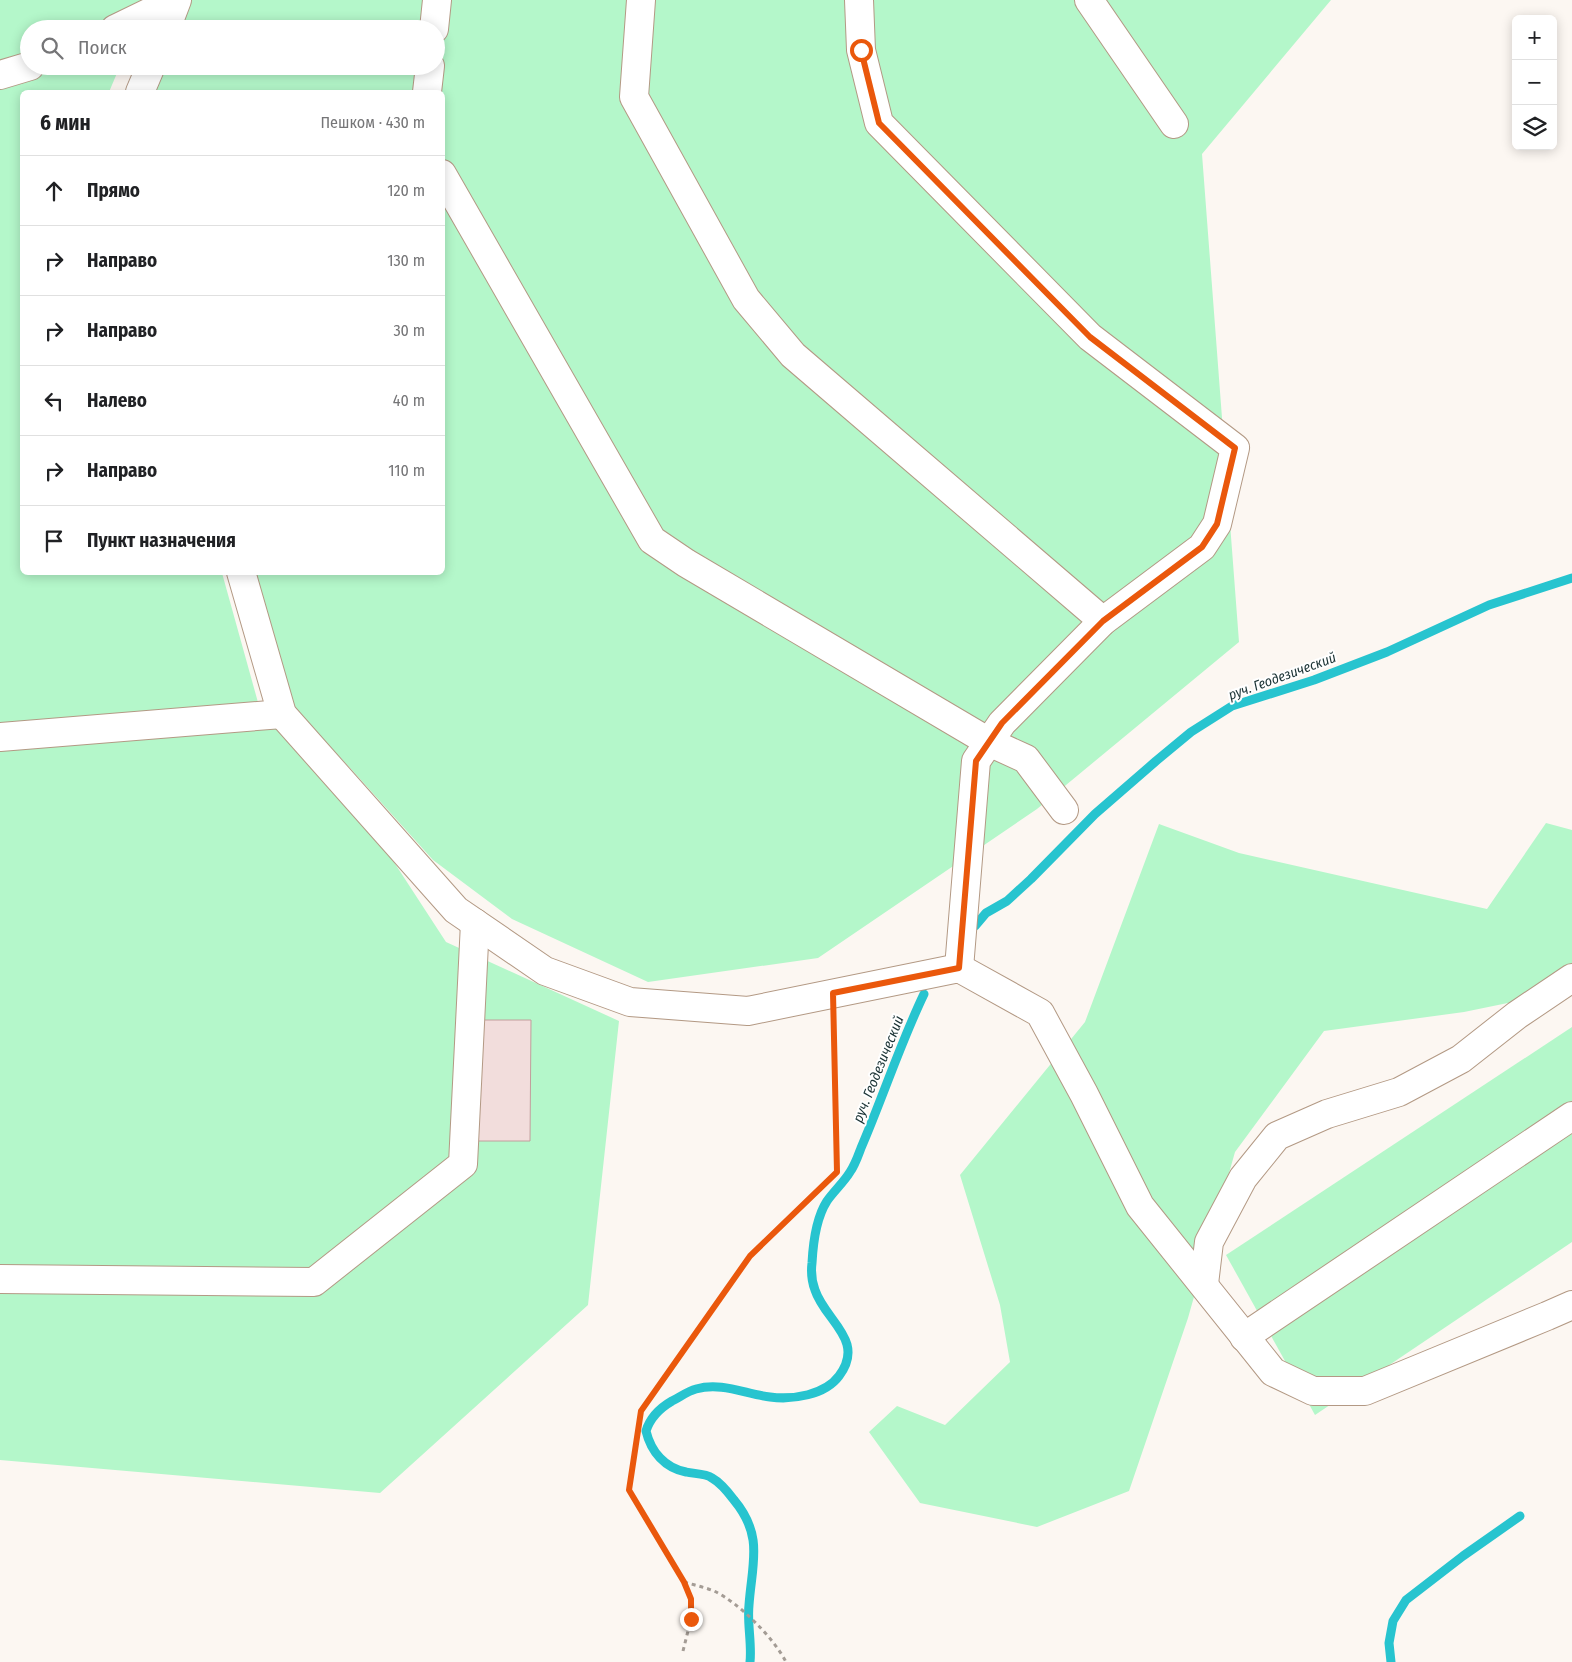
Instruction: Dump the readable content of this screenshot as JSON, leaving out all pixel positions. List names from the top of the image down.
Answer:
{
  "water": ["руч. Геодезический"],
  "page": {
    "map_buttons": ["+", "−"],
    "search": "Поиск",
    "heading": ["6 мин", "Пешком · 430 m"],
    "list": [
      ["Прямо", "120 m"],
      ["Направо", "130 m"],
      ["Направо", "30 m"],
      ["Налево", "40 m"],
      ["Направо", "110 m"],
      "Пункт назначения"
    ]
  }
}
